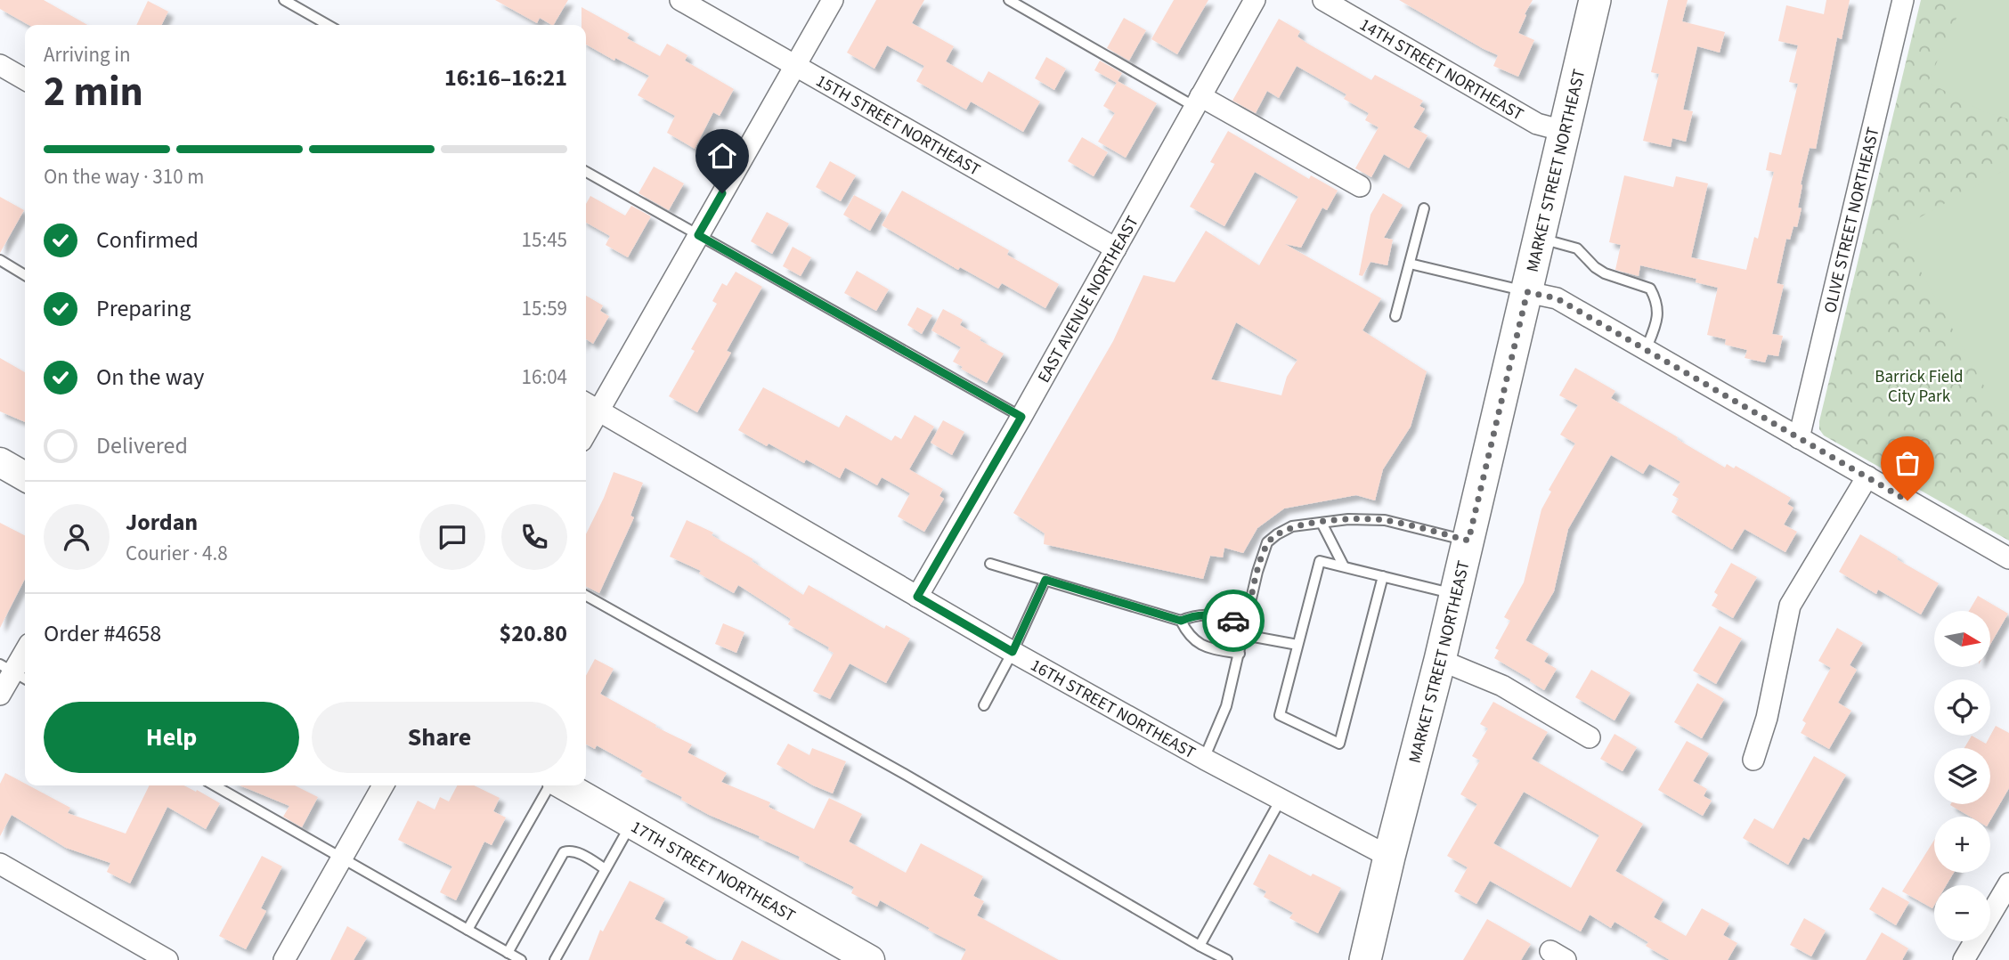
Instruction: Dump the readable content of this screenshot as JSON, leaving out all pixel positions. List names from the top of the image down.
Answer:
{
  "streets": {
    "main road": ["MARKET STREET NORTHEAST", "17TH STREET NORTHEAST"],
    "street": [
      "14TH STREET NORTHEAST",
      "15TH STREET NORTHEAST",
      "OLIVE STREET NORTHEAST",
      "EAST AVENUE NORTHEAST",
      "16TH STREET NORTHEAST"
    ]
  },
  "crossings": [
    ["14TH STREET NORTHEAST", "MARKET STREET NORTHEAST"],
    ["15TH STREET NORTHEAST", "EAST AVENUE NORTHEAST"],
    ["MARKET STREET NORTHEAST", "16TH STREET NORTHEAST"],
    ["EAST AVENUE NORTHEAST", "16TH STREET NORTHEAST"]
  ],
  "parks": ["Barrick Field City Park"],
  "north": "right",
  "page": {
    "heading": ["2 min", "Arriving in", "16:16–16:21"],
    "panel": [
      "Jordan",
      "Courier · 4.8",
      "Order #4658",
      "$20.80"
    ],
    "bar": "On the way · 310 m",
    "list": [
      ["Confirmed", "15:45"],
      ["Preparing", "15:59"],
      ["On the way", "16:04"],
      "Delivered"
    ],
    "map_buttons": ["+", "−"],
    "buttons": ["Help", "Share"]
  }
}
